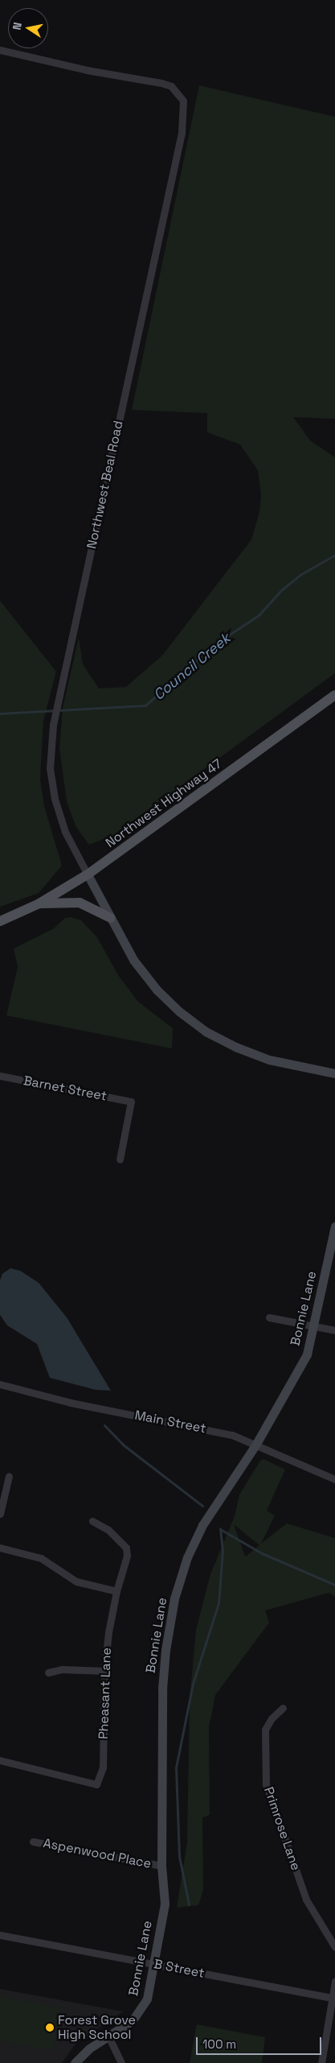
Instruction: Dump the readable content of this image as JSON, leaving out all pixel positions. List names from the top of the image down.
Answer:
{
  "streets": {
    "main road": ["Northwest Highway 47"],
    "street": [
      "Northwest Beal Road",
      "Barnet Street",
      "Bonnie Lane",
      "Main Street",
      "Pheasant Lane",
      "Primrose Lane",
      "Aspenwood Place",
      "B Street"
    ]
  },
  "crossings": [
    ["Northwest Beal Road", "Northwest Highway 47"],
    ["Bonnie Lane", "Main Street"],
    ["Bonnie Lane", "Aspenwood Place"],
    ["Bonnie Lane", "B Street"]
  ],
  "water": ["Council Creek"],
  "places": ["Forest Grove High School"],
  "scale_bar": "100 m",
  "north": "left"
}
